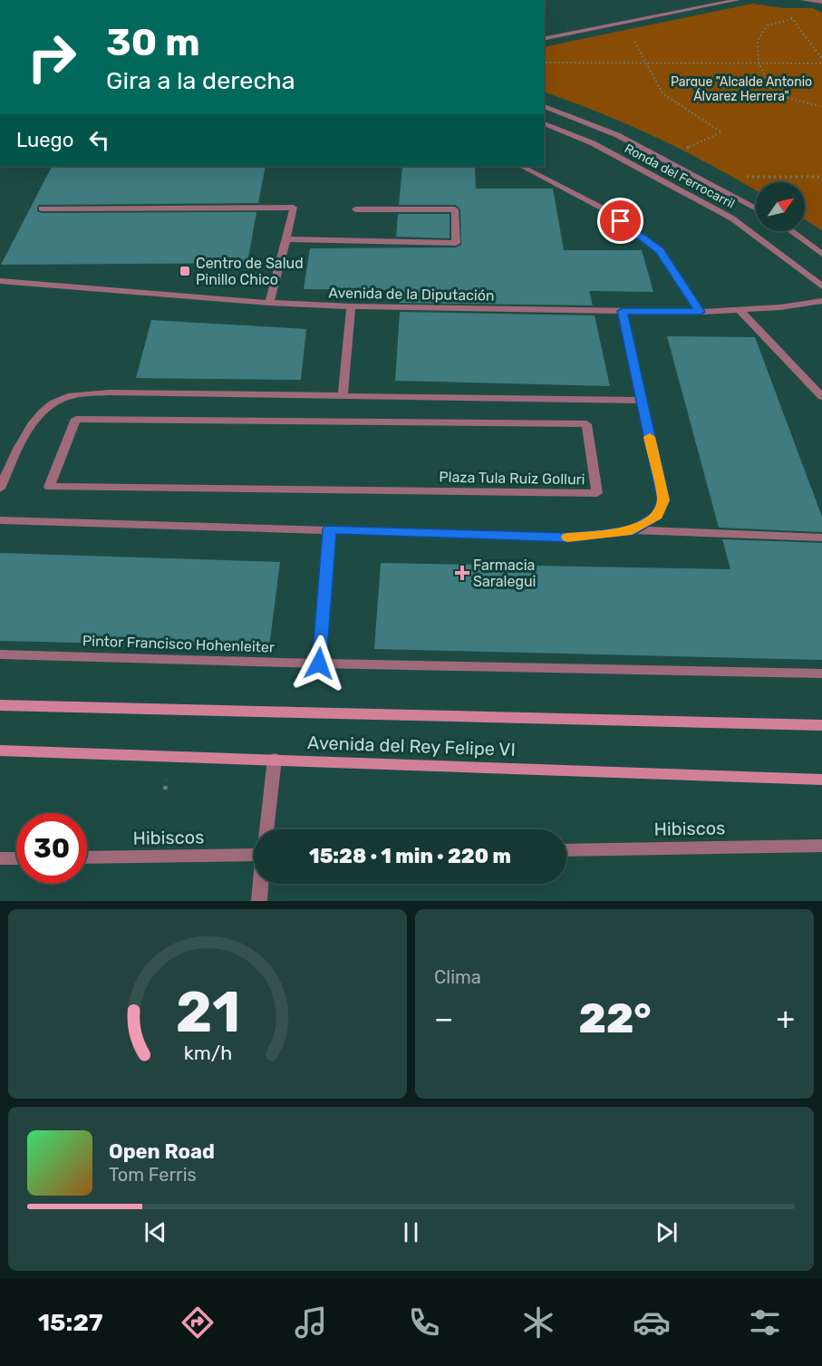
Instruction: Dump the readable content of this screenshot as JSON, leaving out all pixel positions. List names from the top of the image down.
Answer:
{
  "streets": {
    "main road": ["Avenida del Rey Felipe VI"],
    "street": [
      "Ronda del Ferrocarril",
      "Avenida de la Diputación",
      "Plaza Tula Ruiz Golluri",
      "Pintor Francisco Hohenleiter",
      "Hibiscos"
    ]
  },
  "parks": ["Parque \"Alcalde Antonio Álvarez Herrera\""],
  "places": {
    "transit": ["Centro de Salud Pinillo Chico"],
    "health": ["Farmacia Saralegui"]
  },
  "north": "top right",
  "page": {
    "turn": ["30 m", "Gira a la derecha"],
    "then": "Luego",
    "limit": "30",
    "trip": "15:28 · 1 min · 220 m",
    "tile": "Clima",
    "heat": ["−", "22°", "+"],
    "song": ["Open Road", "Tom Ferris"],
    "tabs": "15:27",
    "gauge": ["21", "km/h"]
  }
}
